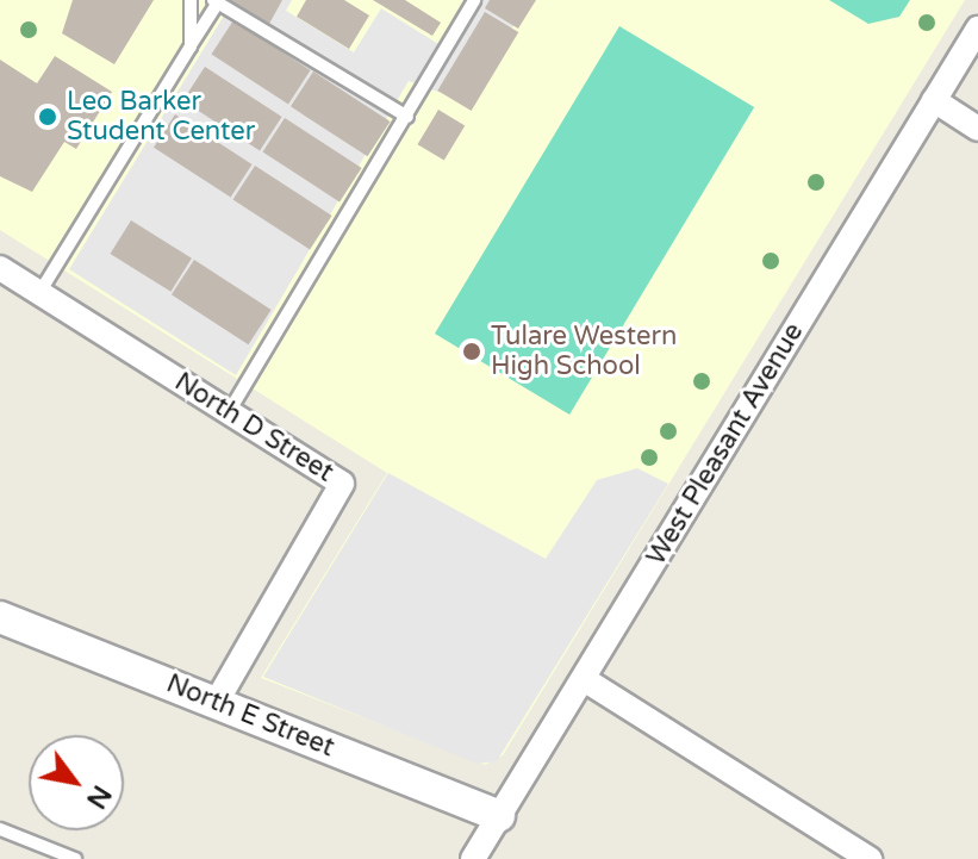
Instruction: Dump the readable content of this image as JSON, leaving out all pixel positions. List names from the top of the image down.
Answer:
{
  "streets": {
    "street": ["North D Street", "West Pleasant Avenue", "North E Street"]
  },
  "crossings": [
    ["North D Street", "North E Street"],
    ["West Pleasant Avenue", "North E Street"]
  ],
  "places": ["Leo Barker Student Center", "Tulare Western High School"],
  "north": "bottom right"
}
